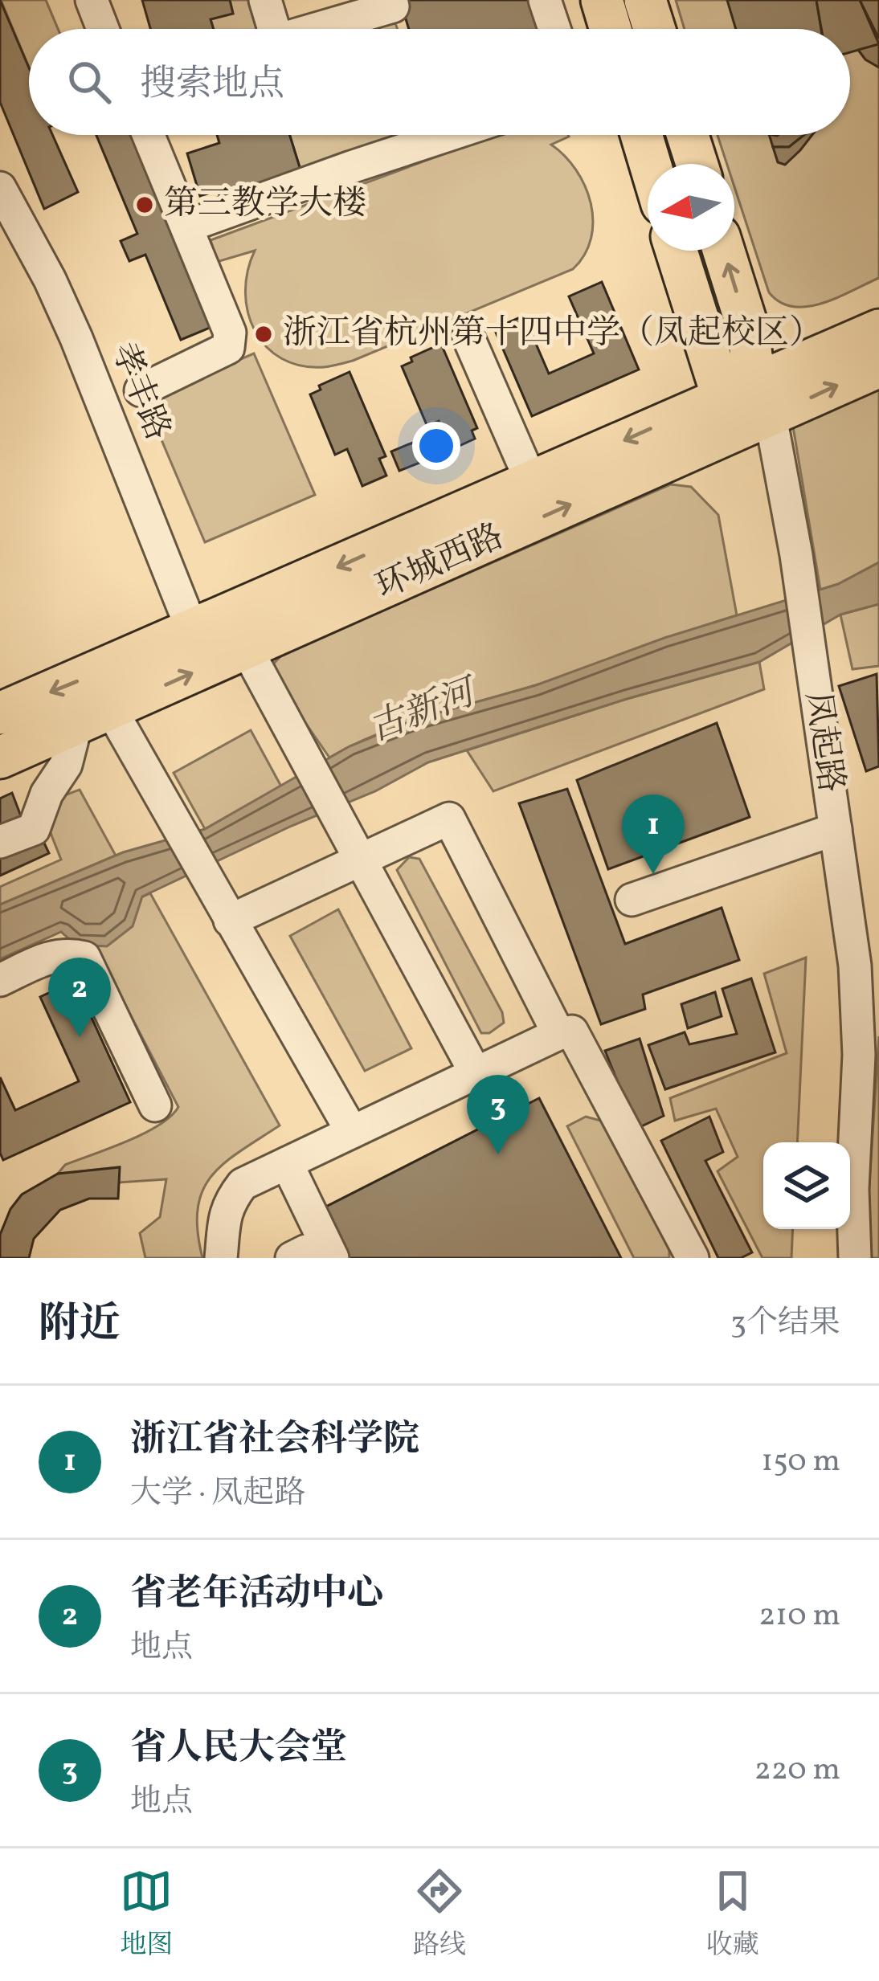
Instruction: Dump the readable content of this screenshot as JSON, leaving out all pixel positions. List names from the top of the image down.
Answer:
{
  "streets": {
    "main road": ["环城西路", "凤起路"],
    "street": ["孝丰路"]
  },
  "crossings": [
    ["孝丰路", "环城西路"],
    ["环城西路", "凤起路"]
  ],
  "water": ["古新河"],
  "places": ["第三教学大楼", "浙江省杭州第十四中学（凤起校区）"],
  "north": "left",
  "page": {
    "search": "搜索地点",
    "pins": ["1", "2", "3"],
    "heading": ["附近", "3个结果"],
    "list": [
      {
        "mark": "1",
        "name": "浙江省社会科学院",
        "note": "大学 · 凤起路",
        "value": "150 m"
      },
      {
        "mark": "2",
        "name": "省老年活动中心",
        "note": "地点",
        "value": "210 m"
      },
      {
        "mark": "3",
        "name": "省人民大会堂",
        "note": "地点",
        "value": "220 m"
      }
    ],
    "nav": ["地图", "路线", "收藏"]
  }
}
